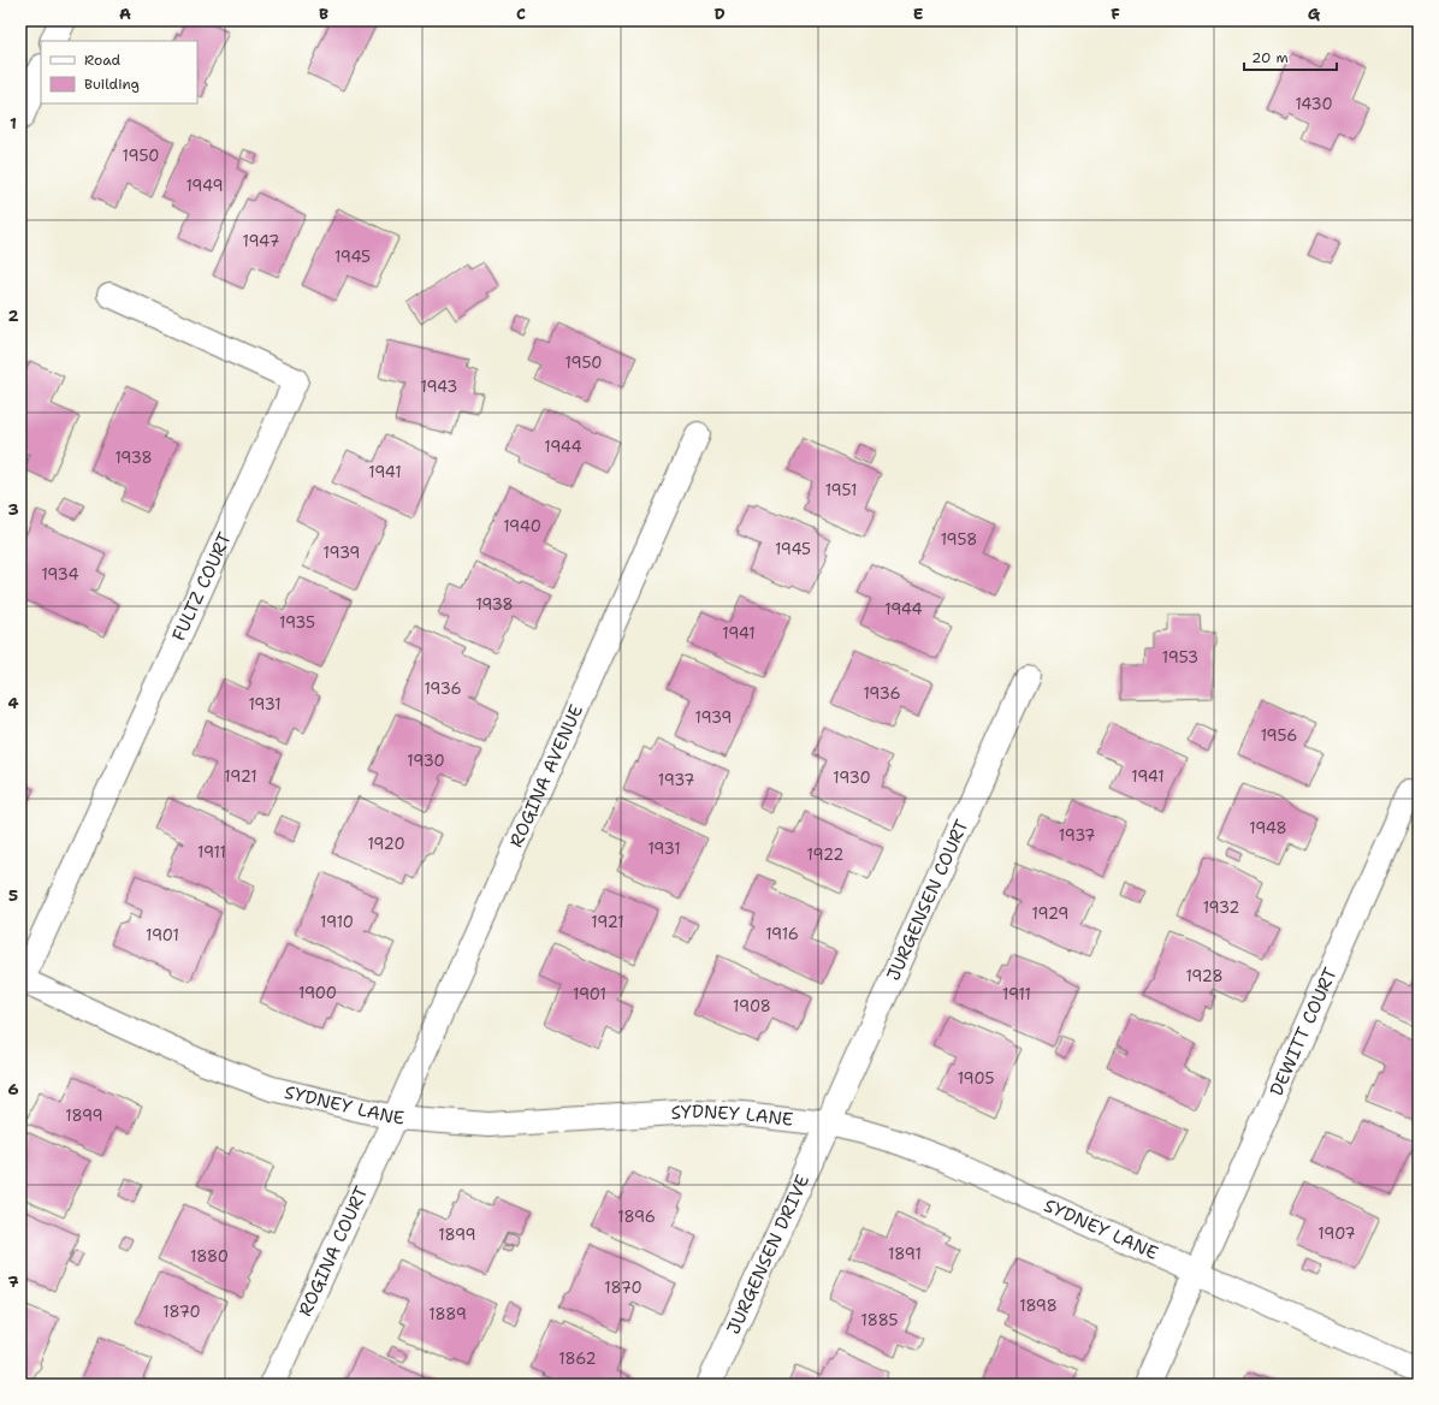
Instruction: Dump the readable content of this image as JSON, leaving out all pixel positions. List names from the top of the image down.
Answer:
{
  "streets": {
    "street": [
      "FULTZ COURT",
      "ROGINA AVENUE",
      "JURGENSEN COURT",
      "DEWITT COURT",
      "SYDNEY LANE",
      "ROGINA COURT",
      "JURGENSEN DRIVE"
    ]
  },
  "crossings": [
    ["FULTZ COURT", "SYDNEY LANE"],
    ["ROGINA AVENUE", "SYDNEY LANE"],
    ["ROGINA AVENUE", "ROGINA COURT"],
    ["JURGENSEN COURT", "SYDNEY LANE"],
    ["JURGENSEN COURT", "JURGENSEN DRIVE"],
    ["DEWITT COURT", "SYDNEY LANE"],
    ["SYDNEY LANE", "ROGINA COURT"],
    ["SYDNEY LANE", "JURGENSEN DRIVE"]
  ],
  "house_numbers": [
    "1430",
    "1950",
    "1949",
    "1947",
    "1945",
    "1950",
    "1943",
    "1944",
    "1938",
    "1941",
    "1951",
    "1940",
    "1958",
    "1945",
    "1939",
    "1934",
    "1938",
    "1944",
    "1935",
    "1941",
    "1953",
    "1936",
    "1936",
    "1931",
    "1939",
    "1956",
    "1930",
    "1921",
    "1941",
    "1930",
    "1937",
    "1948",
    "1937",
    "1920",
    "1931",
    "1911",
    "1922",
    "1932",
    "1929",
    "1910",
    "1921",
    "1916",
    "1901",
    "1928",
    "1900",
    "1901",
    "1911",
    "1908",
    "1905",
    "1899",
    "1896",
    "1907",
    "1899",
    "1891",
    "1880",
    "1870",
    "1898",
    "1870",
    "1889",
    "1885",
    "1862"
  ],
  "legend": ["Road", "Building"],
  "scale_bar": "20 m",
  "grid": {
    "columns": [
      "A",
      "B",
      "C",
      "D",
      "E",
      "F",
      "G"
    ],
    "rows": [
      "1",
      "2",
      "3",
      "4",
      "5",
      "6",
      "7"
    ]
  }
}
